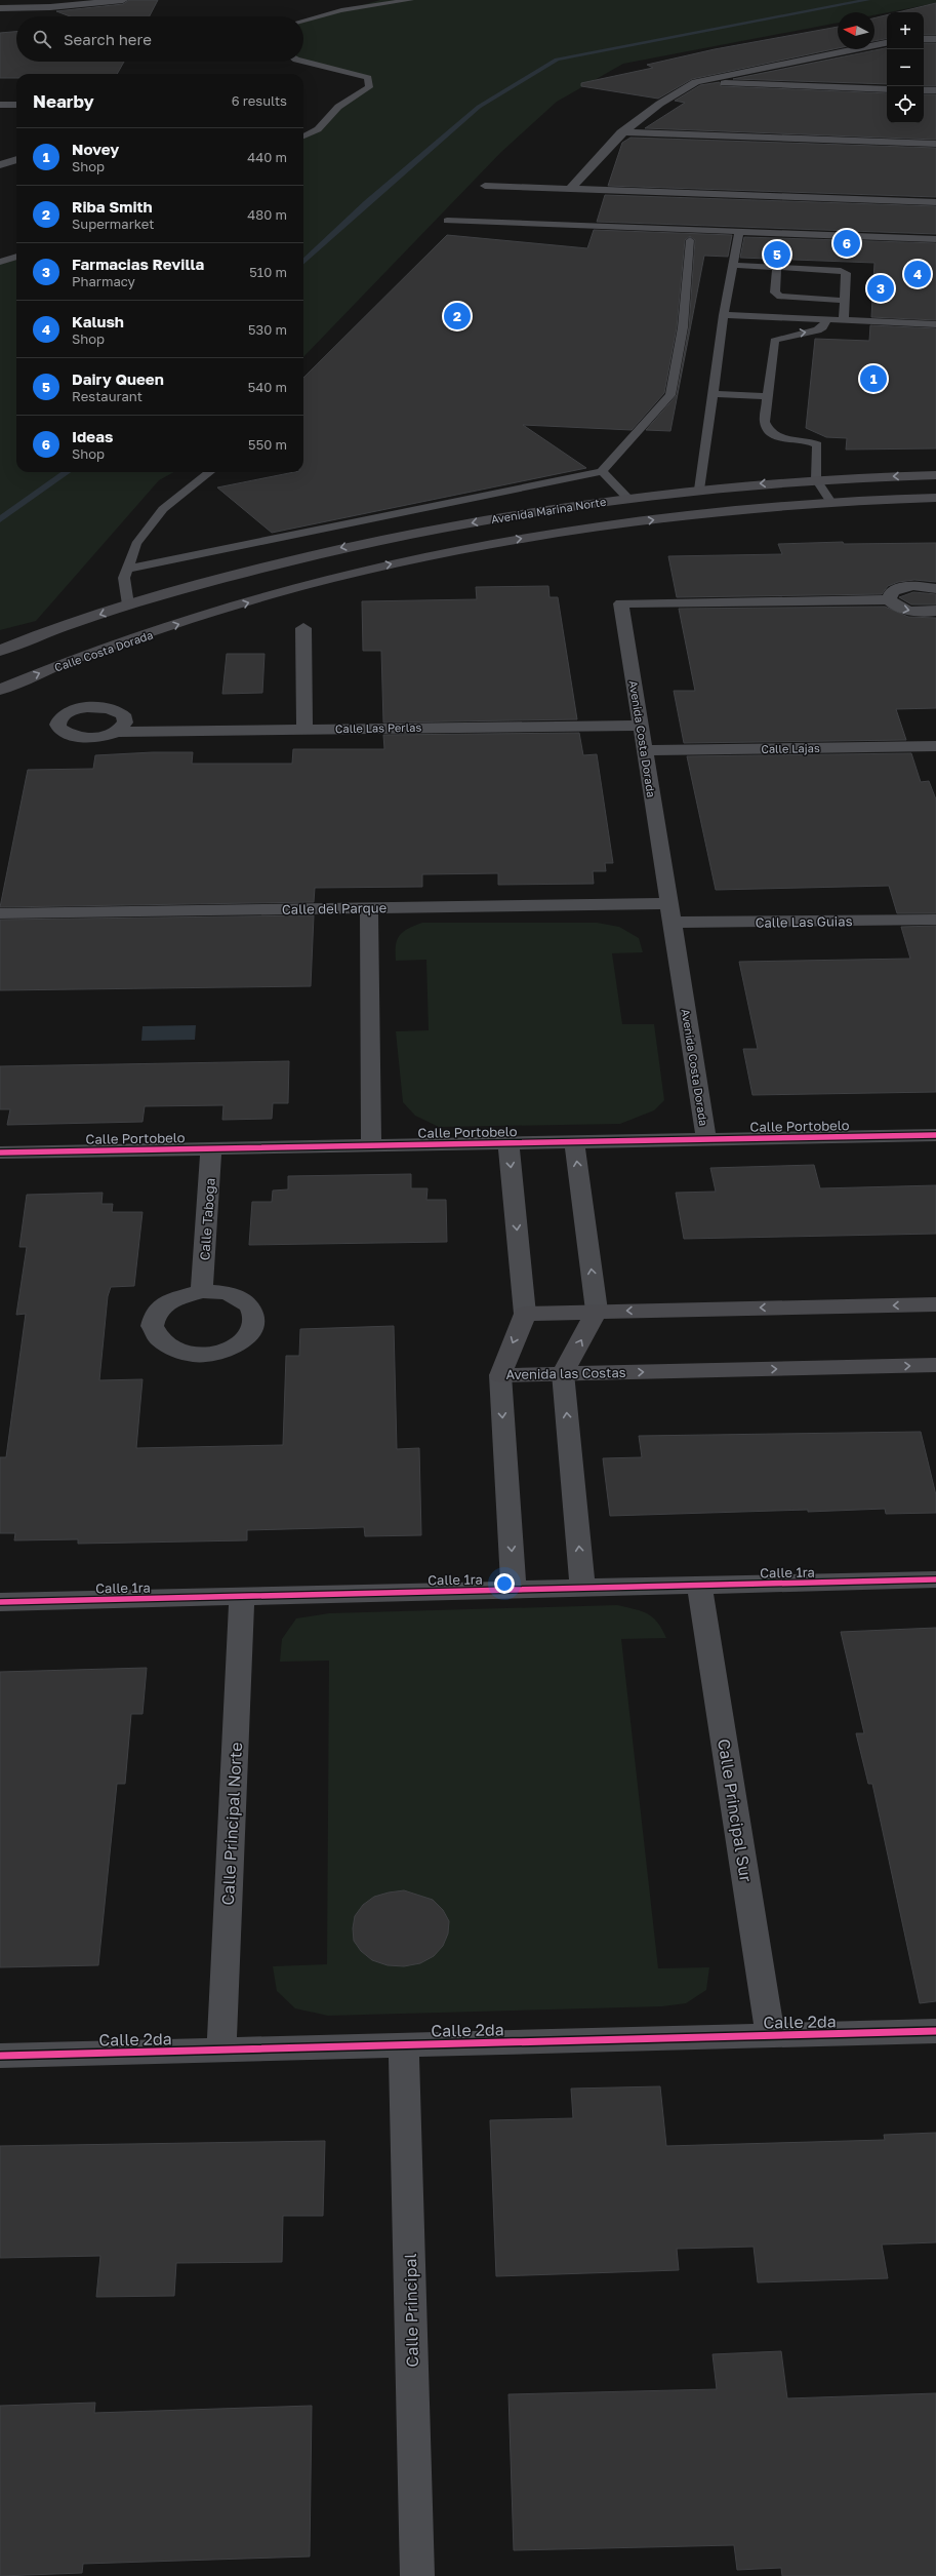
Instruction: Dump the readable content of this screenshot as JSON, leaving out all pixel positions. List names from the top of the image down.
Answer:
{
  "streets": {
    "main road": ["Avenida Marina Norte", "Calle Costa Dorada", "Avenida las Costas"],
    "street": [
      "Calle Las Perlas",
      "Avenida Costa Dorada",
      "Calle Lajas",
      "Calle del Parque",
      "Calle Las Guias",
      "Calle Portobelo",
      "Calle Taboga",
      "Calle 1ra",
      "Calle Principal Sur",
      "Calle Principal Norte",
      "Calle 2da",
      "Calle Principal"
    ]
  },
  "crossings": [
    ["Avenida Marina Norte", "Calle Costa Dorada"],
    ["Calle Las Perlas", "Avenida Costa Dorada"],
    ["Avenida Costa Dorada", "Calle Lajas"],
    ["Avenida Costa Dorada", "Calle del Parque"],
    ["Avenida Costa Dorada", "Calle Las Guias"],
    ["Avenida Costa Dorada", "Calle Portobelo"],
    ["Calle Portobelo", "Calle Taboga"],
    ["Calle 1ra", "Calle Principal Sur"],
    ["Calle 1ra", "Calle Principal Norte"],
    ["Calle Principal Sur", "Calle 2da"],
    ["Calle Principal Norte", "Calle 2da"],
    ["Calle 2da", "Calle Principal"]
  ],
  "north": "left",
  "page": {
    "map_buttons": ["+", "−"],
    "search": "Search here",
    "heading": ["Nearby", "6 results"],
    "list": [
      {
        "mark": "1",
        "name": "Novey",
        "note": "Shop",
        "value": "440 m"
      },
      {
        "mark": "2",
        "name": "Riba Smith",
        "note": "Supermarket",
        "value": "480 m"
      },
      {
        "mark": "3",
        "name": "Farmacias Revilla",
        "note": "Pharmacy",
        "value": "510 m"
      },
      {
        "mark": "4",
        "name": "Kalush",
        "note": "Shop",
        "value": "530 m"
      },
      {
        "mark": "5",
        "name": "Dairy Queen",
        "note": "Restaurant",
        "value": "540 m"
      },
      {
        "mark": "6",
        "name": "Ideas",
        "note": "Shop",
        "value": "550 m"
      }
    ],
    "pins": [
      "6",
      "5",
      "4",
      "3",
      "2",
      "1"
    ]
  }
}
